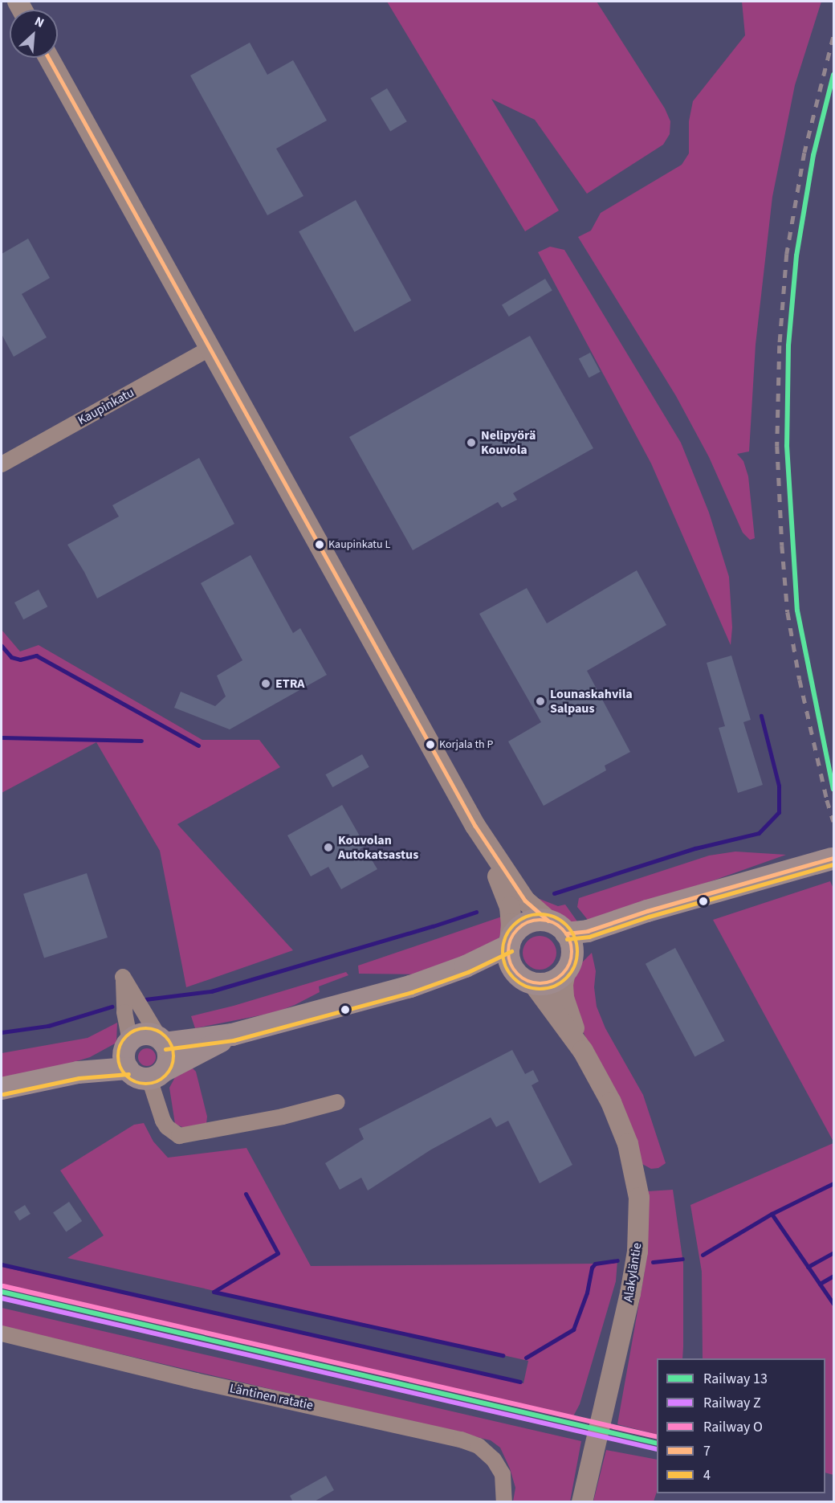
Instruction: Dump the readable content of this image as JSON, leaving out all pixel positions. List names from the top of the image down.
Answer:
{
  "streets": {
    "street": ["Kaupinkatu", "Alakyläntie", "Läntinen ratatie"]
  },
  "places": [
    "Nelipyörä Kouvola",
    "Kaupinkatu L",
    "ETRA",
    "Lounaskahvila Salpaus",
    "Korjala th P",
    "Kouvolan Autokatsastus"
  ],
  "lines": [
    "transit line 7",
    "rail line 13",
    "transit line 4",
    "rail line O",
    "rail line Z"
  ],
  "legend": [
    "Railway 13",
    "Railway Z",
    "Railway O",
    "7",
    "4"
  ],
  "north": "top right"
}
